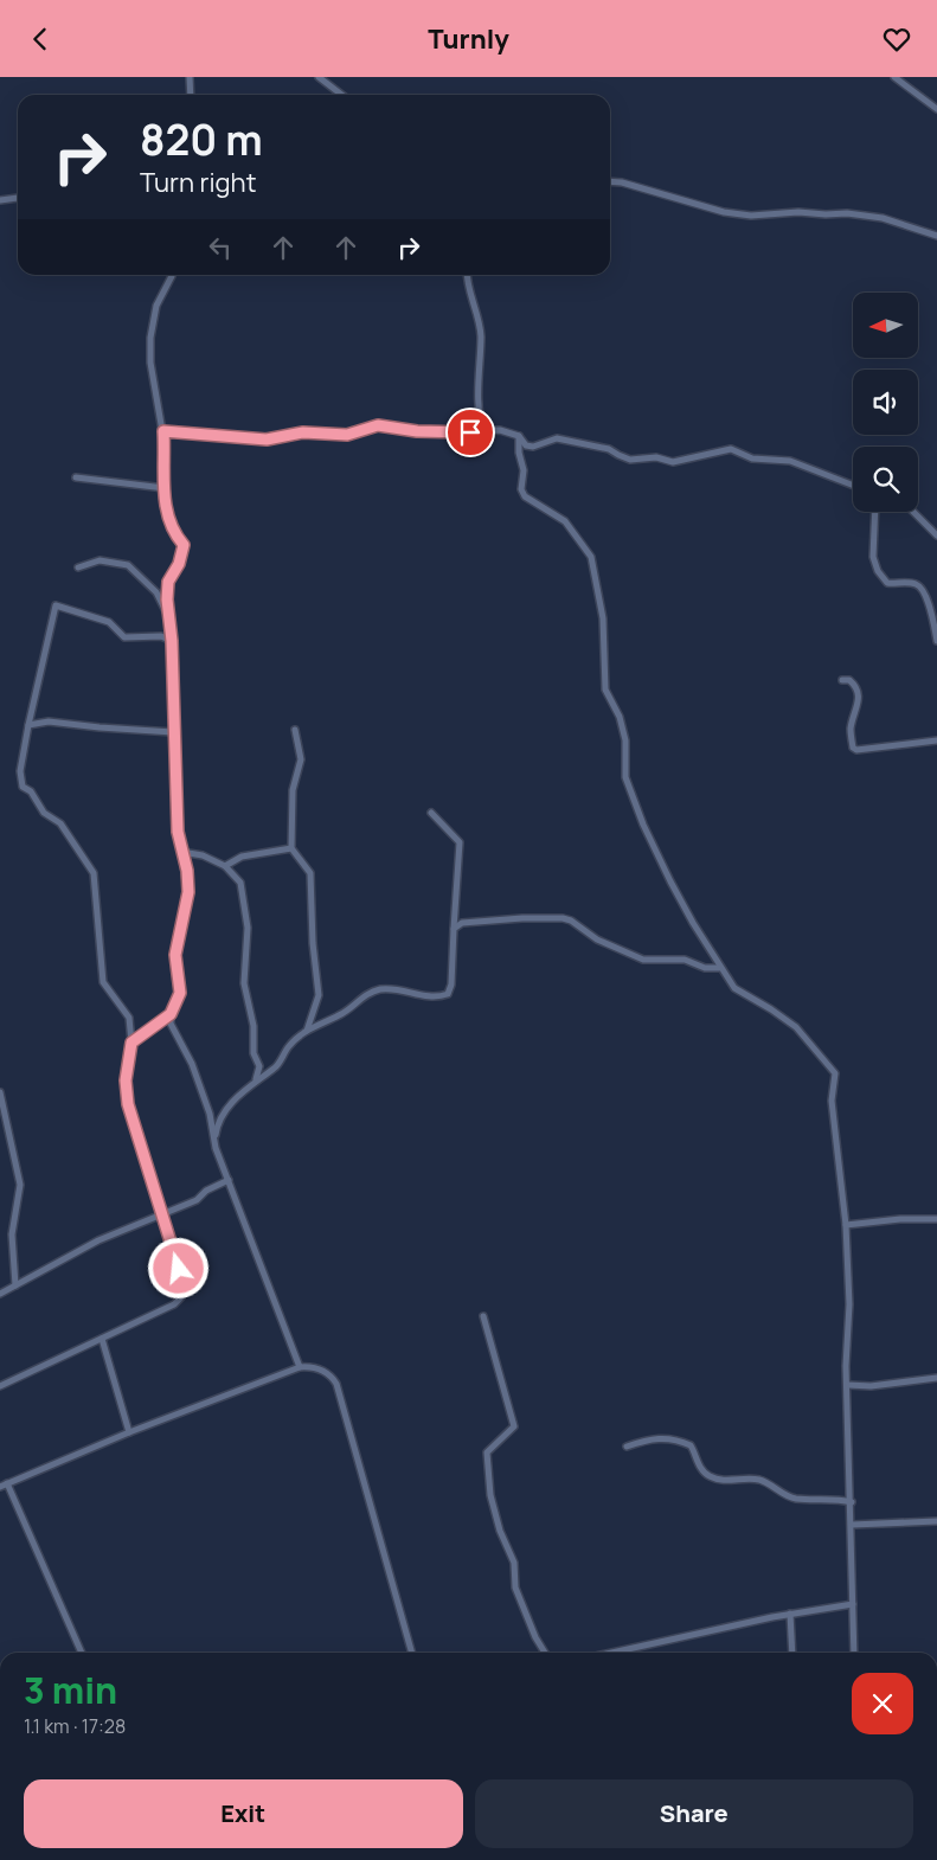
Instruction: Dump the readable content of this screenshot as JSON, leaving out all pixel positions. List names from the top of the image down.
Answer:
{
  "north": "left",
  "page": {
    "header": "Turnly",
    "turn": ["820 m", "Turn right"],
    "heading": ["3 min", "1.1 km · 17:28"],
    "buttons": ["Exit", "Share"]
  }
}
